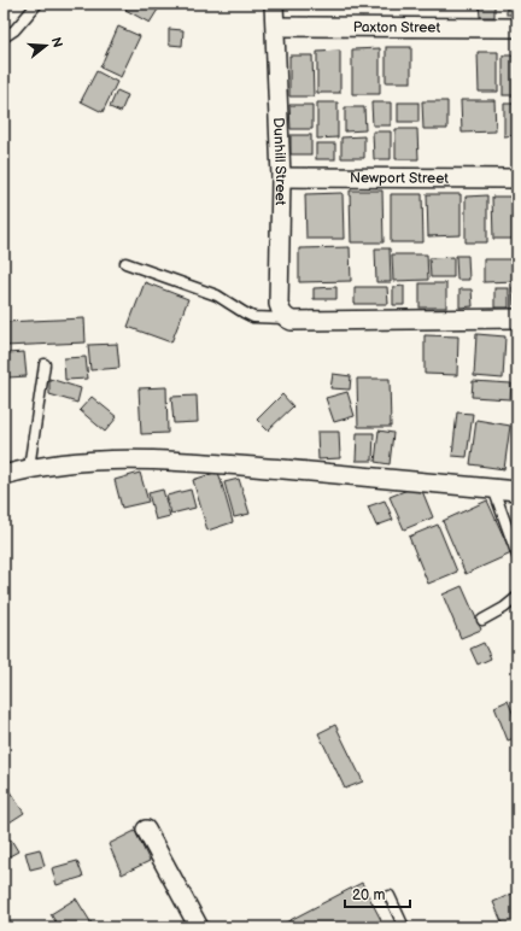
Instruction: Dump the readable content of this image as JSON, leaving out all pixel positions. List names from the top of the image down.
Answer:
{
  "streets": {
    "street": ["Paxton Street", "Dunhill Street", "Newport Street"]
  },
  "crossings": [
    ["Paxton Street", "Dunhill Street"],
    ["Dunhill Street", "Newport Street"]
  ],
  "scale_bar": "20 m",
  "north": "right"
}
